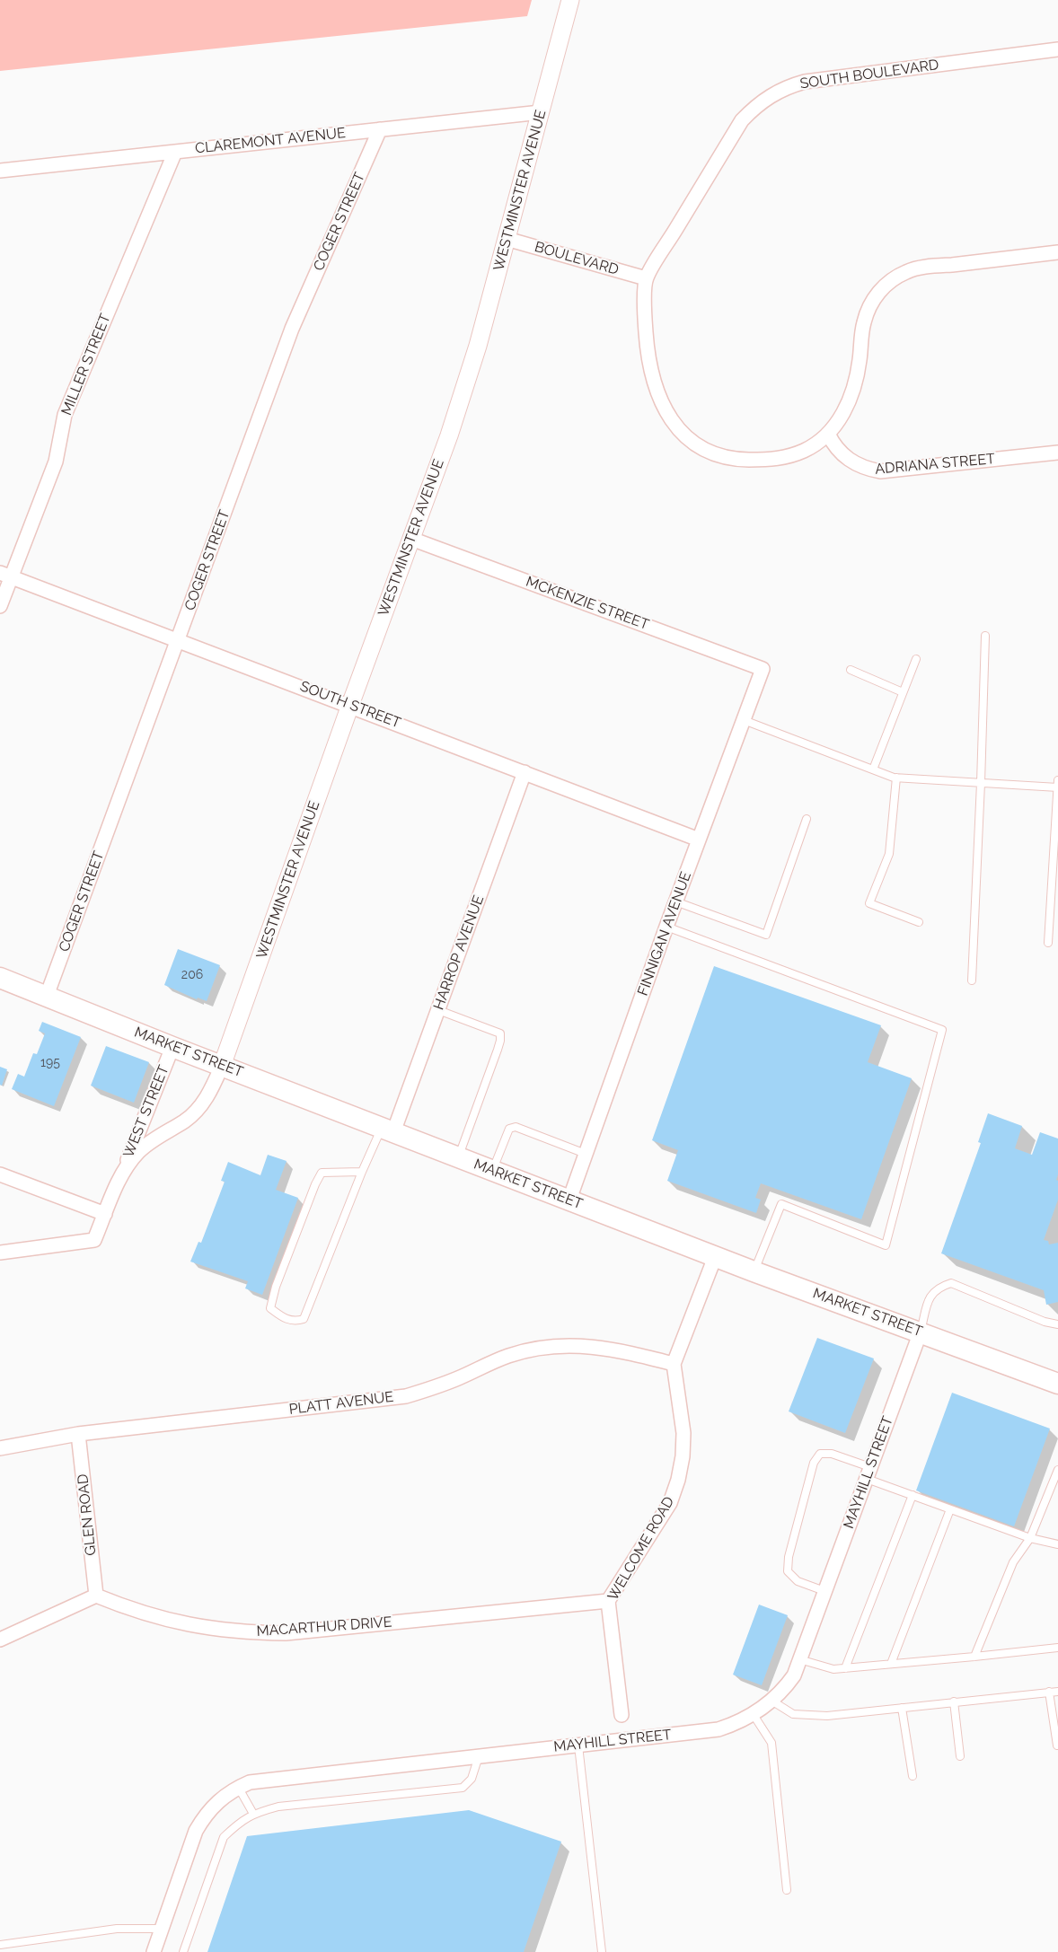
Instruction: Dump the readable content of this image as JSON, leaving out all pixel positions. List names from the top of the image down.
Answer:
{
  "streets": {
    "main road": ["MARKET STREET"],
    "street": [
      "SOUTH BOULEVARD",
      "CLAREMONT AVENUE",
      "WESTMINSTER AVENUE",
      "COGER STREET",
      "BOULEVARD",
      "MILLER STREET",
      "ADRIANA STREET",
      "MCKENZIE STREET",
      "SOUTH STREET",
      "FINNIGAN AVENUE",
      "HARROP AVENUE",
      "WEST STREET",
      "PLATT AVENUE",
      "MAYHILL STREET",
      "GLEN ROAD",
      "WELCOME ROAD",
      "MACARTHUR DRIVE"
    ]
  },
  "crossings": [
    ["SOUTH BOULEVARD", "BOULEVARD"],
    ["CLAREMONT AVENUE", "WESTMINSTER AVENUE"],
    ["CLAREMONT AVENUE", "COGER STREET"],
    ["CLAREMONT AVENUE", "MILLER STREET"],
    ["WESTMINSTER AVENUE", "BOULEVARD"],
    ["WESTMINSTER AVENUE", "MCKENZIE STREET"],
    ["WESTMINSTER AVENUE", "SOUTH STREET"],
    ["WESTMINSTER AVENUE", "MARKET STREET"],
    ["WESTMINSTER AVENUE", "WEST STREET"],
    ["COGER STREET", "SOUTH STREET"],
    ["COGER STREET", "MARKET STREET"],
    ["MILLER STREET", "SOUTH STREET"],
    ["MCKENZIE STREET", "FINNIGAN AVENUE"],
    ["SOUTH STREET", "FINNIGAN AVENUE"],
    ["SOUTH STREET", "HARROP AVENUE"],
    ["FINNIGAN AVENUE", "MARKET STREET"],
    ["HARROP AVENUE", "MARKET STREET"],
    ["MARKET STREET", "WEST STREET"],
    ["MARKET STREET", "MAYHILL STREET"],
    ["MARKET STREET", "WELCOME ROAD"],
    ["PLATT AVENUE", "GLEN ROAD"],
    ["PLATT AVENUE", "WELCOME ROAD"],
    ["GLEN ROAD", "MACARTHUR DRIVE"],
    ["WELCOME ROAD", "MACARTHUR DRIVE"]
  ],
  "house_numbers": ["206", "195"]
}
